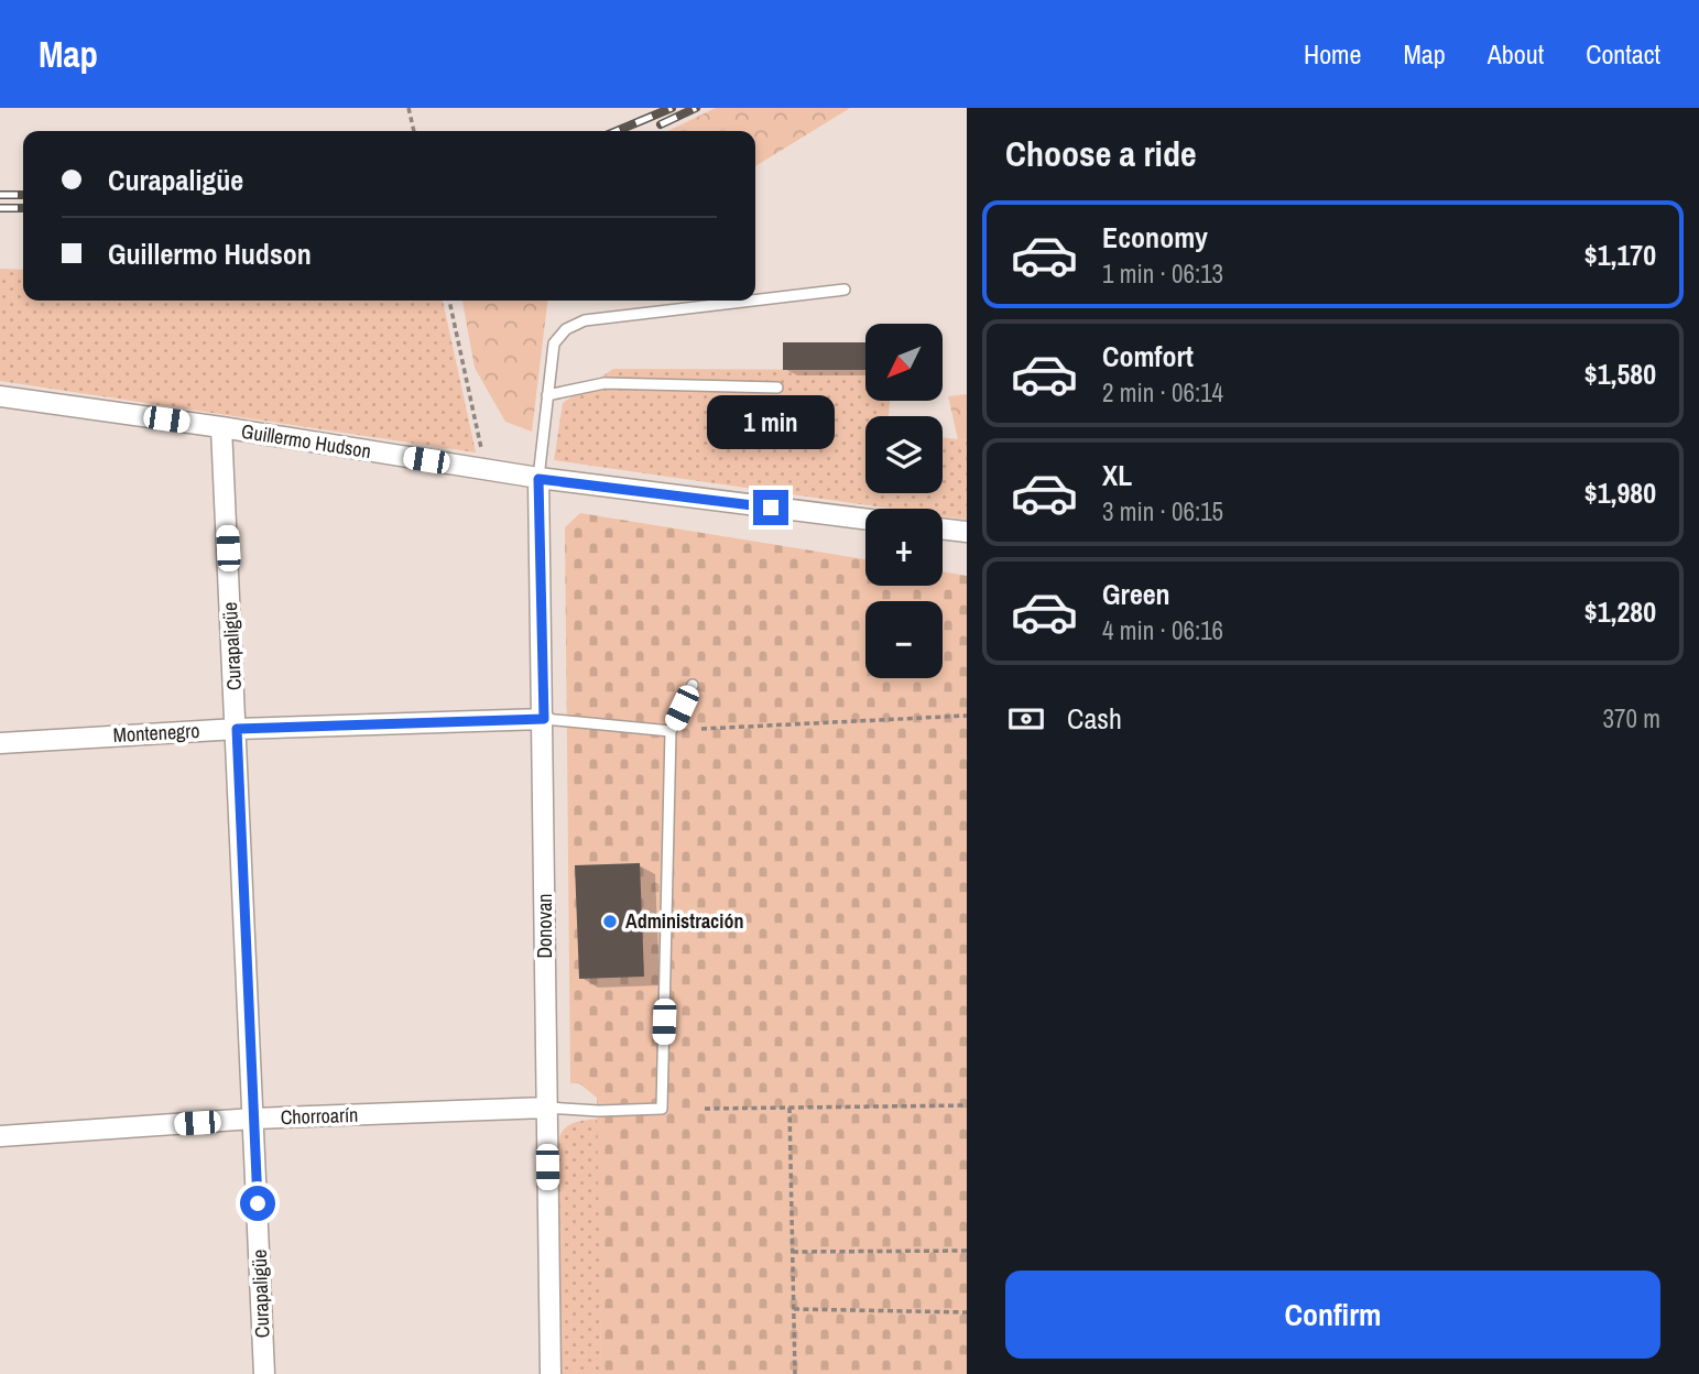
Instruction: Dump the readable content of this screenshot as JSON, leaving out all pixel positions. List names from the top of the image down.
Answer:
{
  "streets": {
    "street": [
      "Guillermo Hudson",
      "Curapaligüe",
      "Montenegro",
      "Donovan",
      "Chorroarín"
    ]
  },
  "crossings": [
    ["Guillermo Hudson", "Curapaligüe"],
    ["Guillermo Hudson", "Donovan"],
    ["Curapaligüe", "Montenegro"],
    ["Curapaligüe", "Chorroarín"],
    ["Montenegro", "Donovan"],
    ["Donovan", "Chorroarín"]
  ],
  "places": ["Administración"],
  "north": "bottom left",
  "page": {
    "header": "Map",
    "nav": [
      "Home",
      "Map",
      "About",
      "Contact"
    ],
    "heading": "Choose a ride",
    "banner": ["Curapaligüe", "Guillermo Hudson"],
    "list": [
      {
        "name": "Economy",
        "note": "1 min · 06:13",
        "value": "$1,170"
      },
      {
        "name": "Comfort",
        "note": "2 min · 06:14",
        "value": "$1,580"
      },
      {
        "name": "XL",
        "note": "3 min · 06:15",
        "value": "$1,980"
      },
      {
        "name": "Green",
        "note": "4 min · 06:16",
        "value": "$1,280"
      }
    ],
    "map_buttons": ["+", "−"],
    "bubble": "1 min",
    "pay": ["Cash", "370 m"],
    "buttons": "Confirm"
  }
}
